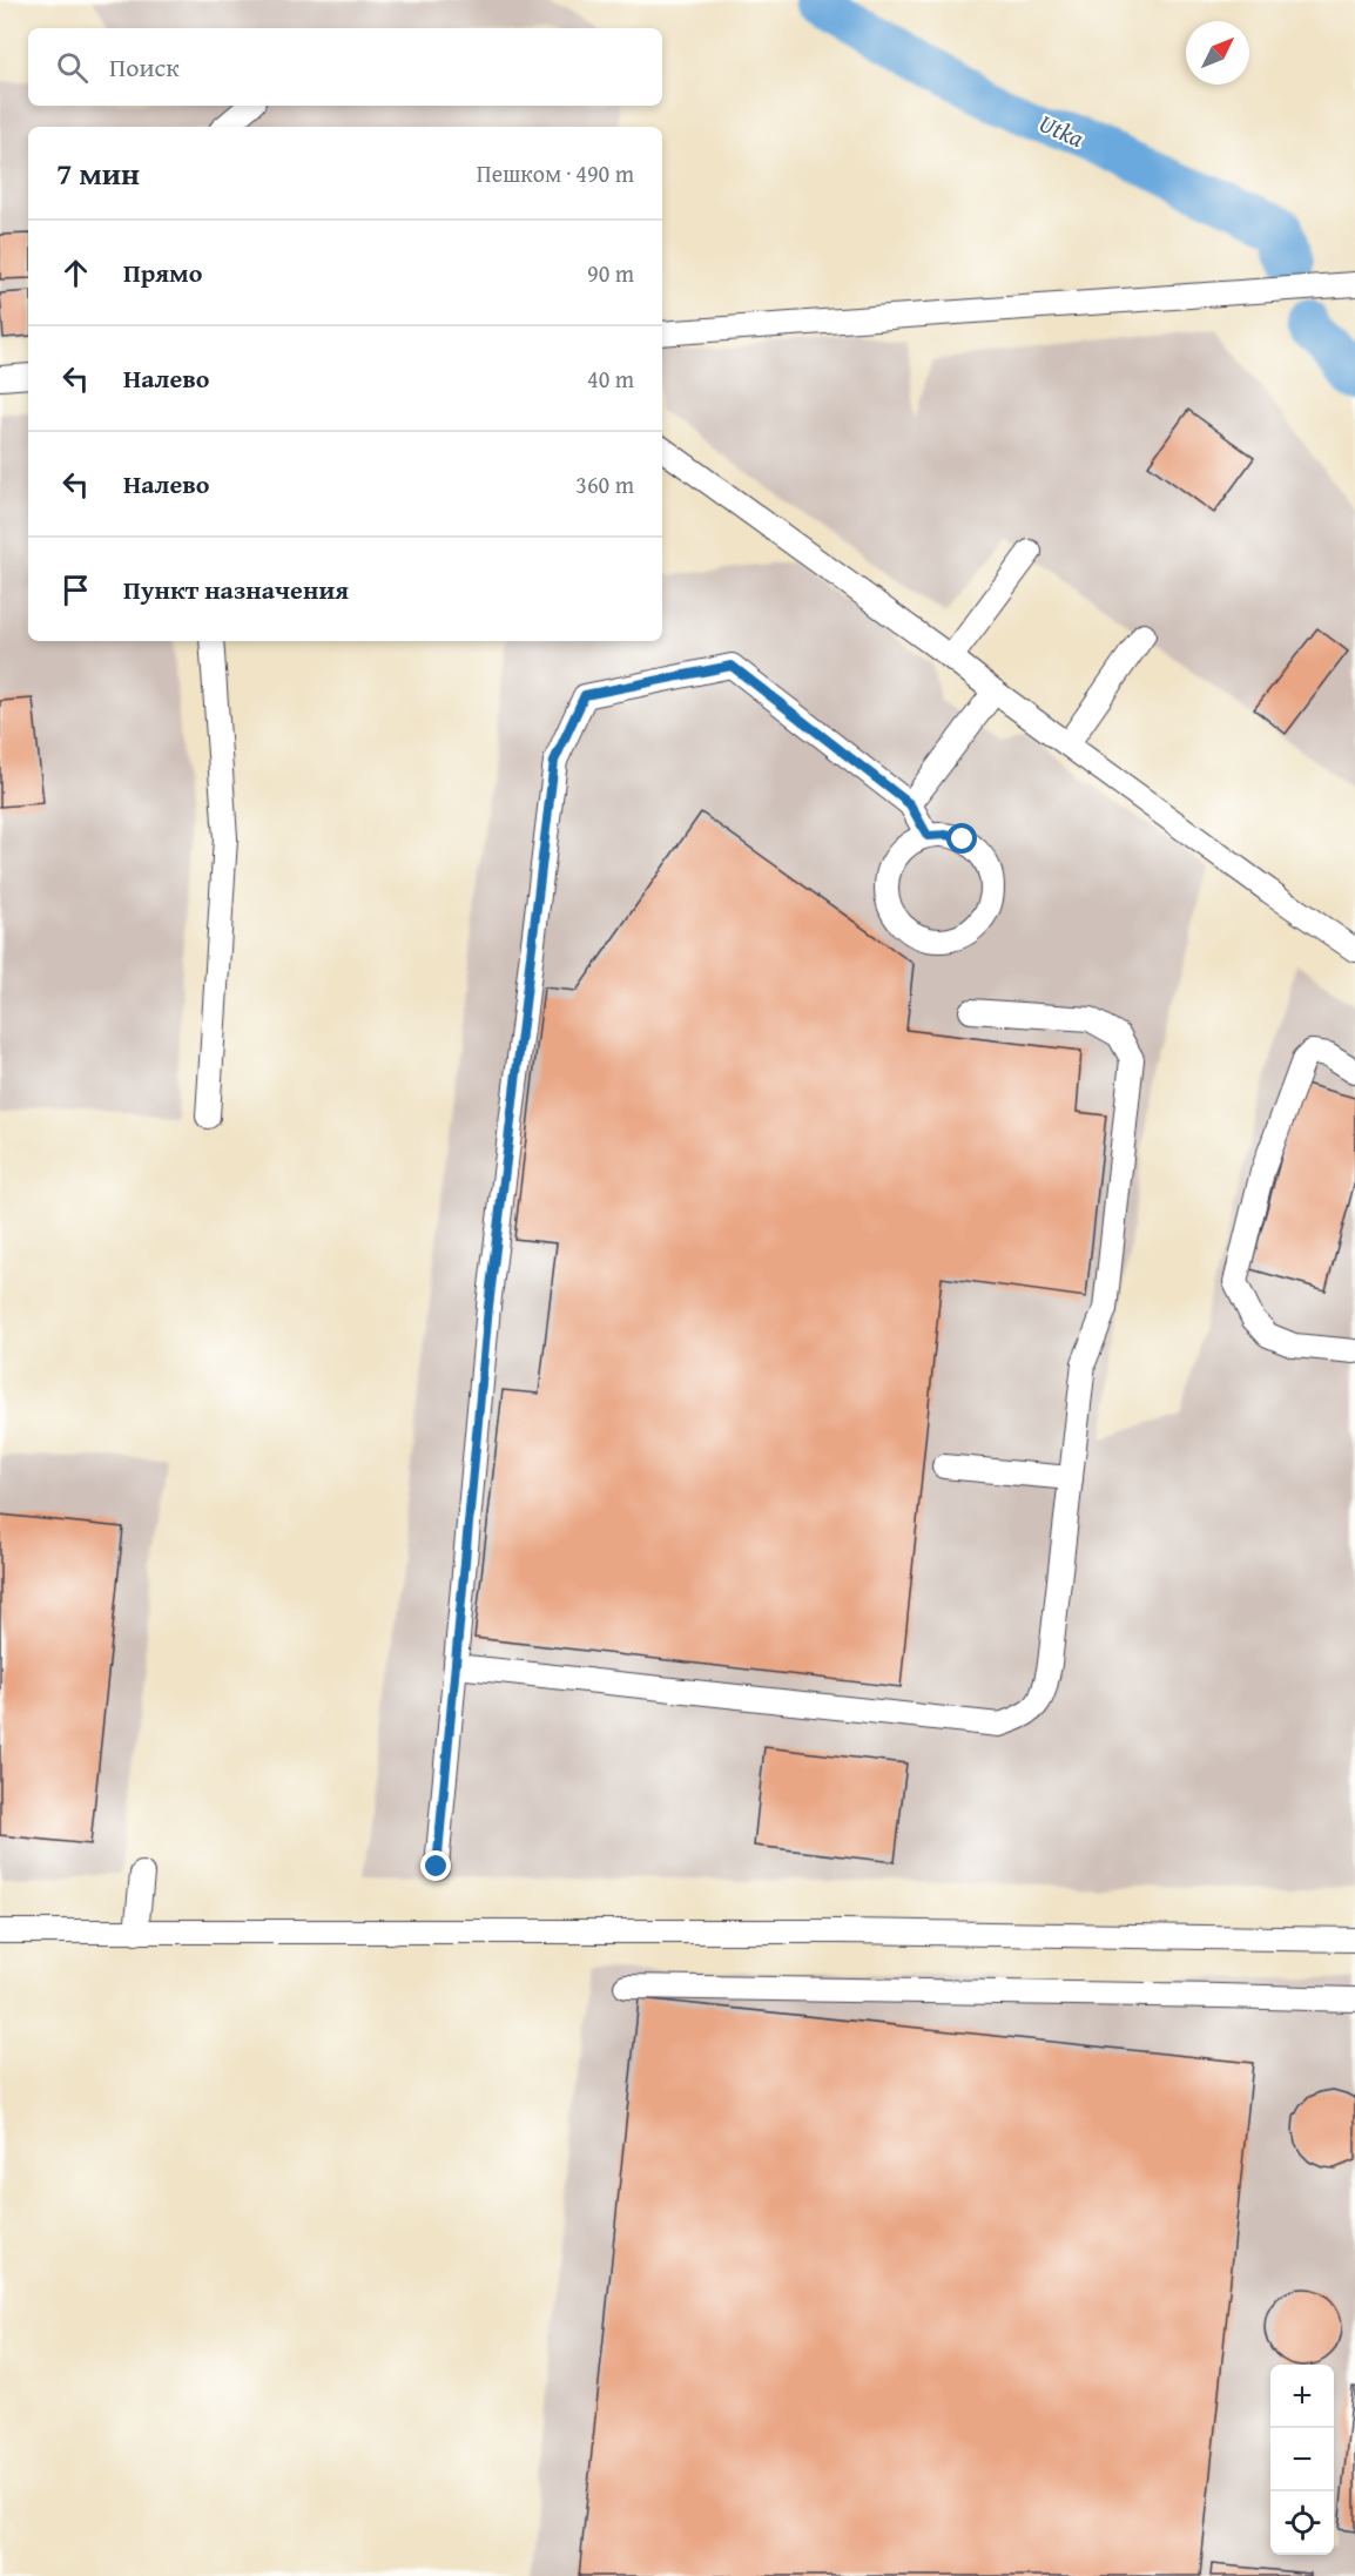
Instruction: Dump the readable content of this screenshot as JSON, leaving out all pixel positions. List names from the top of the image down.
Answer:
{
  "water": ["Utka"],
  "north": "top right",
  "page": {
    "search": "Поиск",
    "heading": ["7 мин", "Пешком · 490 m"],
    "list": [
      ["Прямо", "90 m"],
      ["Налево", "40 m"],
      ["Налево", "360 m"],
      "Пункт назначения"
    ],
    "map_buttons": ["+", "−"]
  }
}
